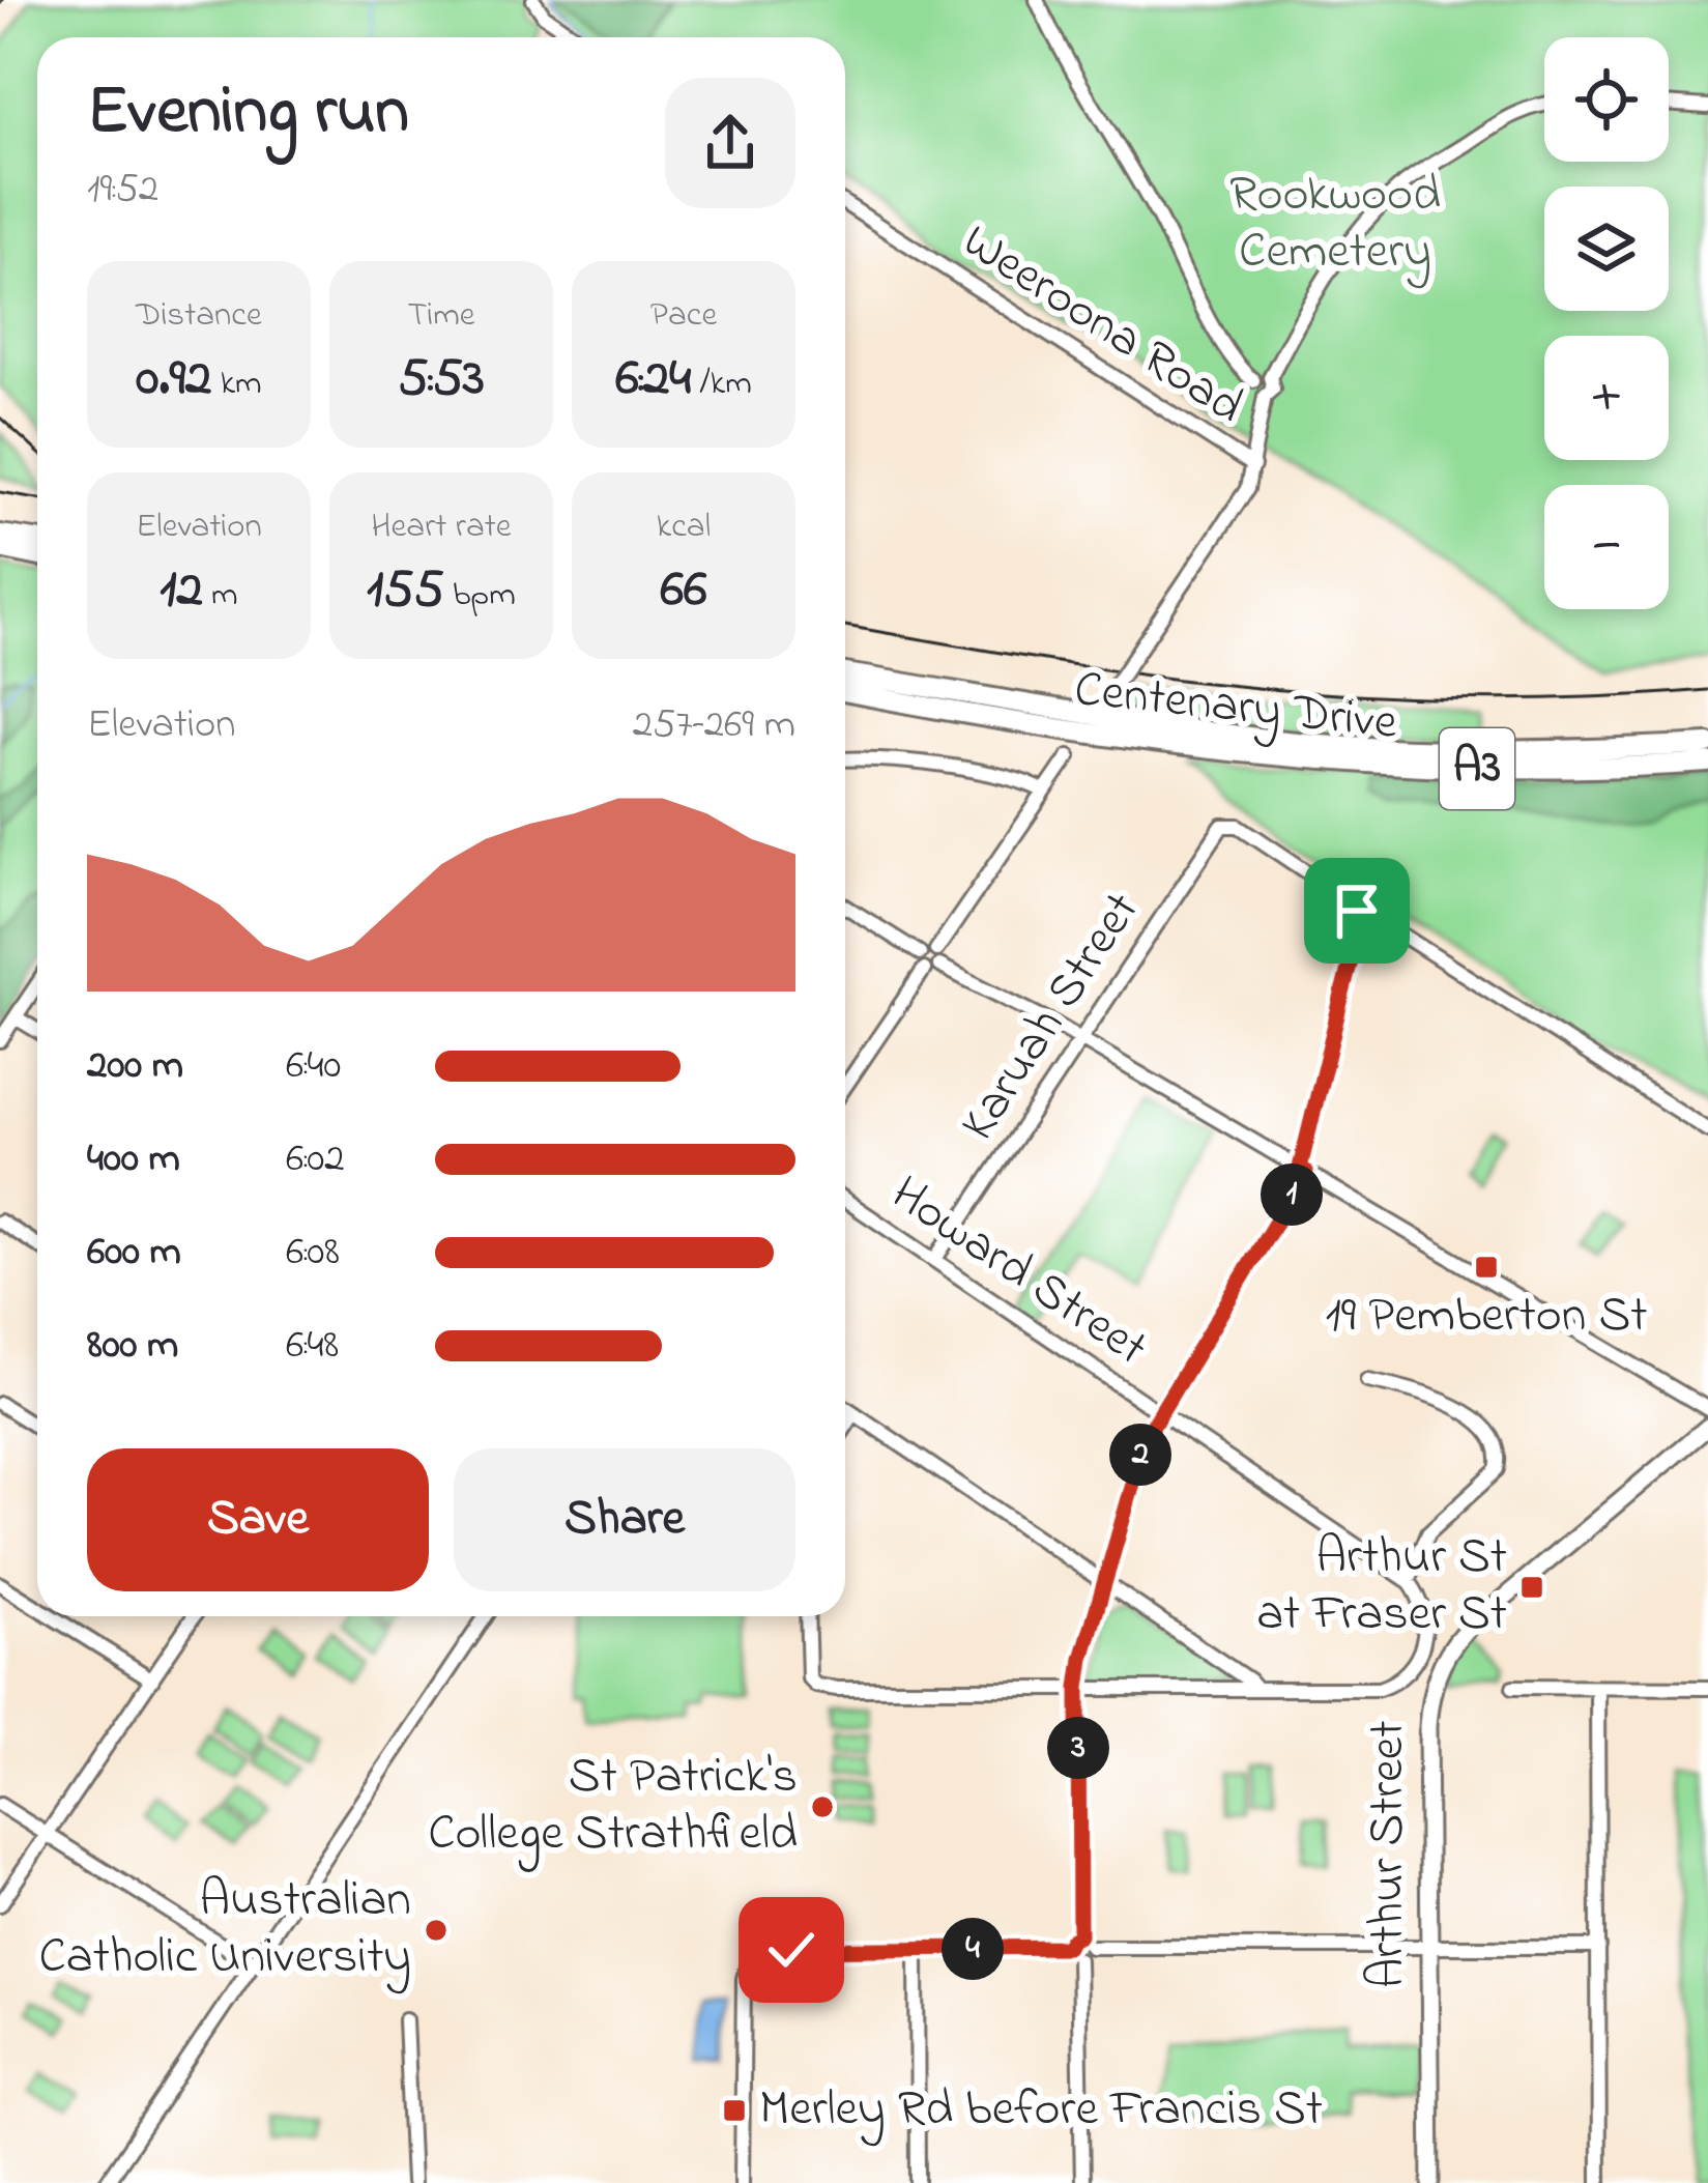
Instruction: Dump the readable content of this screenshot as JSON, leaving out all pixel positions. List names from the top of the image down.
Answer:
{
  "streets": {
    "highway": ["Centenary Drive", "A3"],
    "main road": ["Arthur Street"],
    "street": ["Weeroona Road", "Karuah Street", "Howard Street"]
  },
  "crossings": [
    ["Weeroona Road", "Centenary Drive"],
    ["Karuah Street", "Howard Street"]
  ],
  "parks": ["Rookwood Cemetery"],
  "places": {
    "transit": ["19 Pemberton St", "Arthur St at Fraser St", "Merley Rd before Francis St"],
    "other": ["St Patrick's College Strathfield", "Australian Catholic University"]
  },
  "page": {
    "map_buttons": ["+", "−"],
    "heading": ["Evening run", "19:52"],
    "stats": [
      ["Distance", "0.92 km"],
      ["Time", "5:53"],
      ["Pace", "6:24 /km"],
      ["Elevation", "12 m"],
      ["Heart rate", "155 bpm"],
      ["kcal", "66"]
    ],
    "chart": ["Elevation", "257–269 m"],
    "list": [
      {
        "name": "200 m",
        "note": "6:40"
      },
      {
        "name": "400 m",
        "note": "6:02"
      },
      {
        "name": "600 m",
        "note": "6:08"
      },
      {
        "name": "800 m",
        "note": "6:48"
      }
    ],
    "pins": [
      "1",
      "2",
      "3",
      "4"
    ],
    "buttons": ["Save", "Share"]
  }
}
